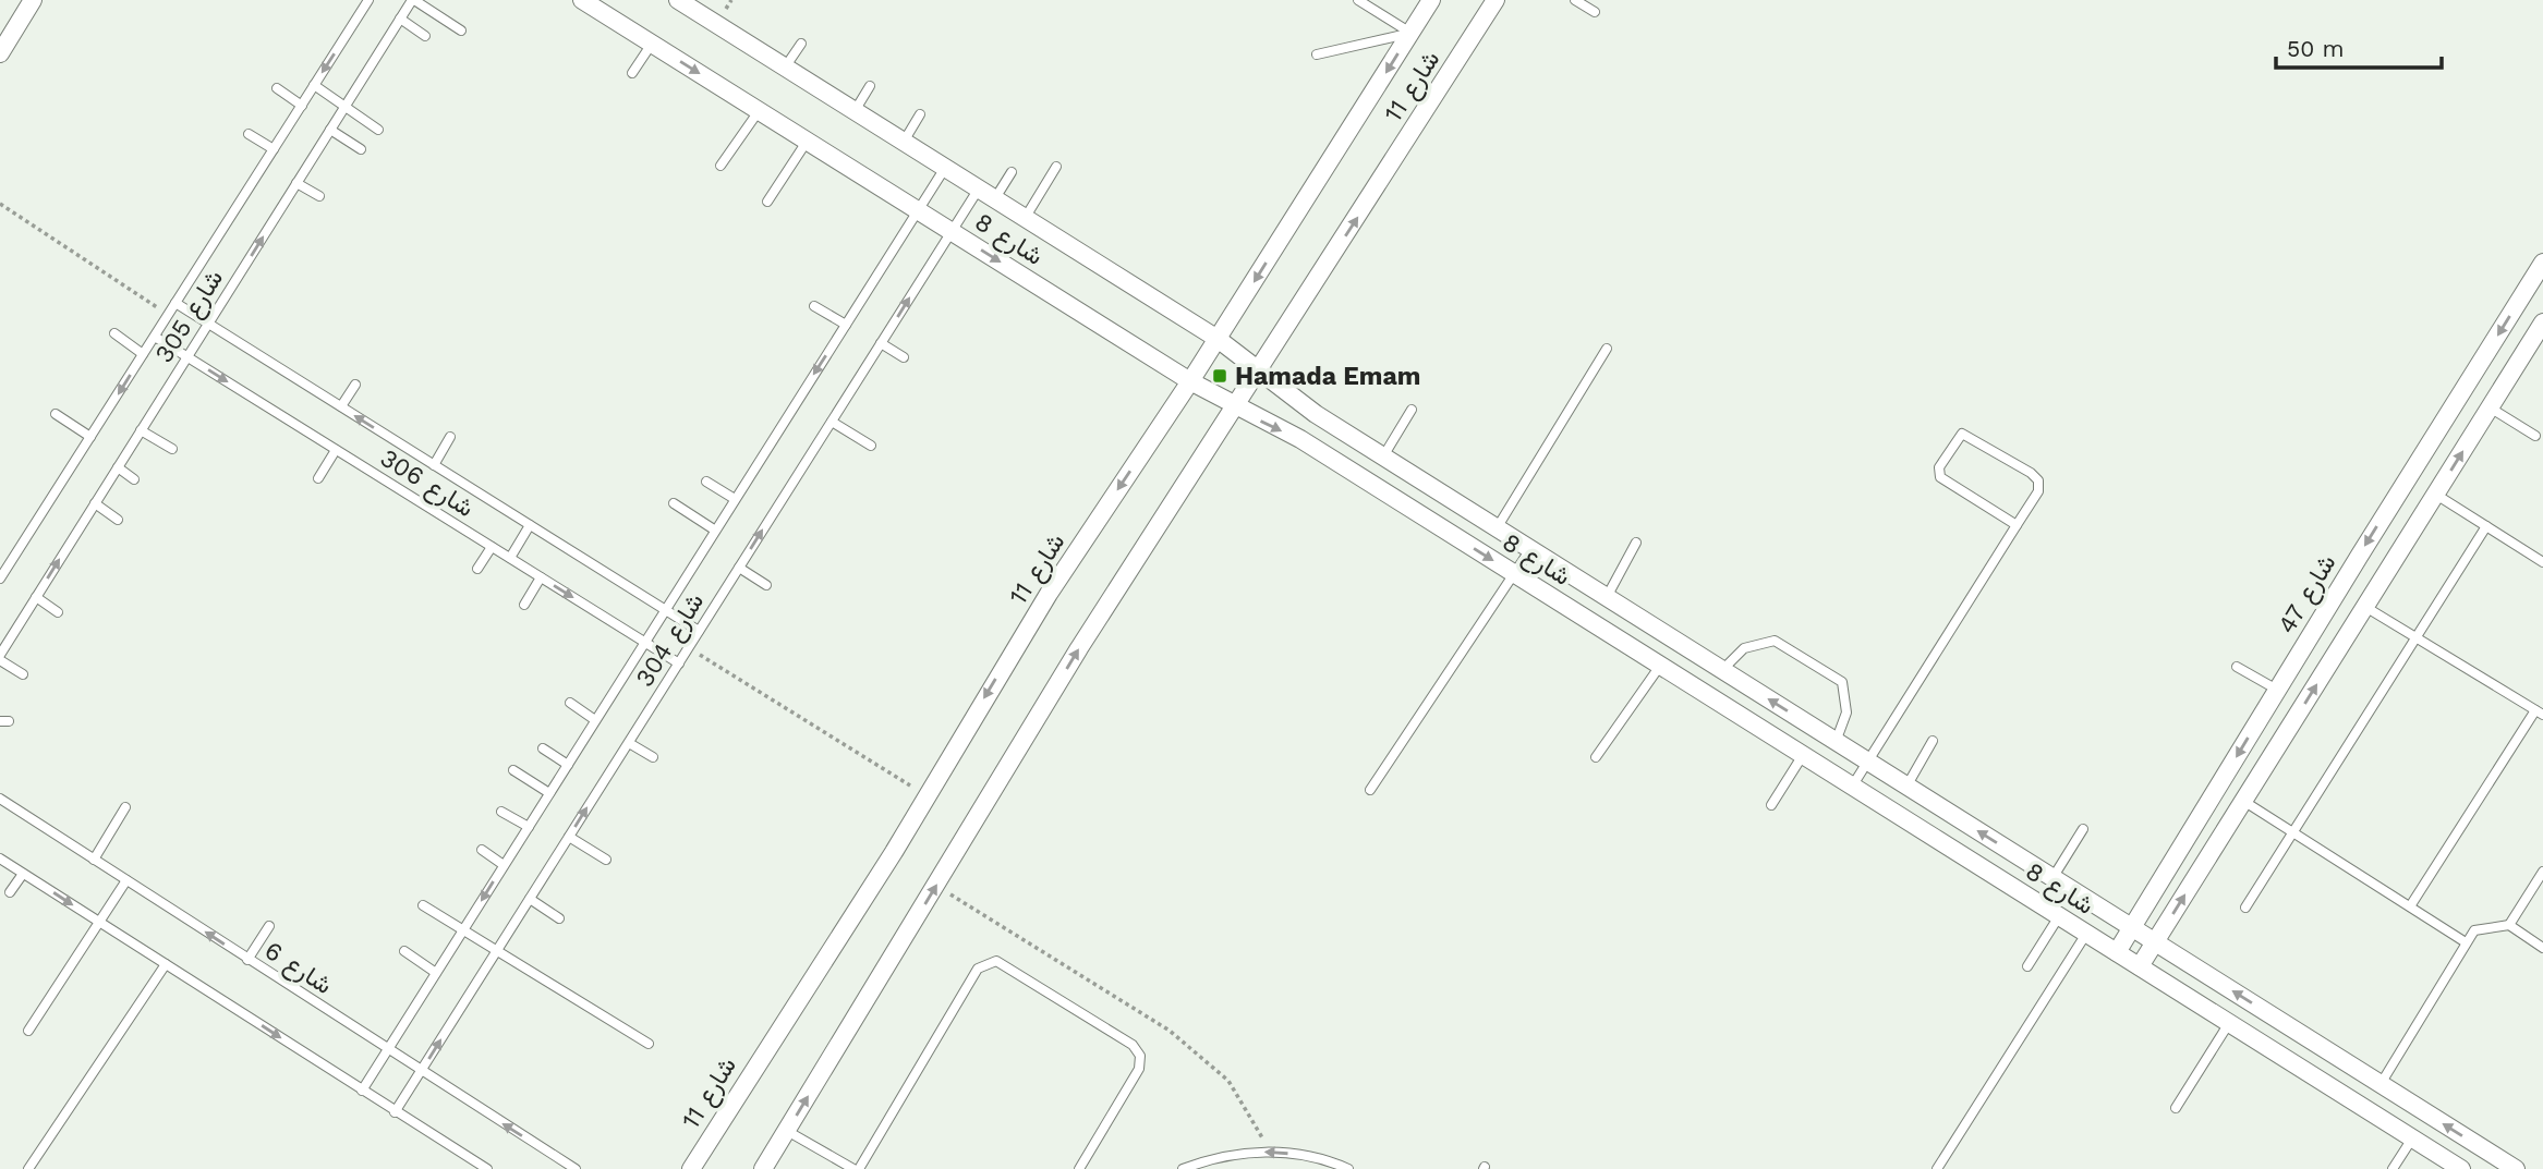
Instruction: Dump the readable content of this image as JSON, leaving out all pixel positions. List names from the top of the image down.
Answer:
{
  "streets": {
    "street": ["شارع 11", "شارع 8", "شارع 47"],
    "lane": [
      "شارع 305",
      "شارع 306",
      "شارع 304",
      "شارع 6"
    ]
  },
  "crossings": [
    ["شارع 11", "شارع 8"],
    ["شارع 8", "شارع 47"],
    ["شارع 8", "شارع 304"],
    ["شارع 305", "شارع 306"],
    ["شارع 306", "شارع 304"],
    ["شارع 304", "شارع 6"]
  ],
  "places": {
    "transit": ["Hamada Emam"]
  },
  "scale_bar": "50 m"
}
